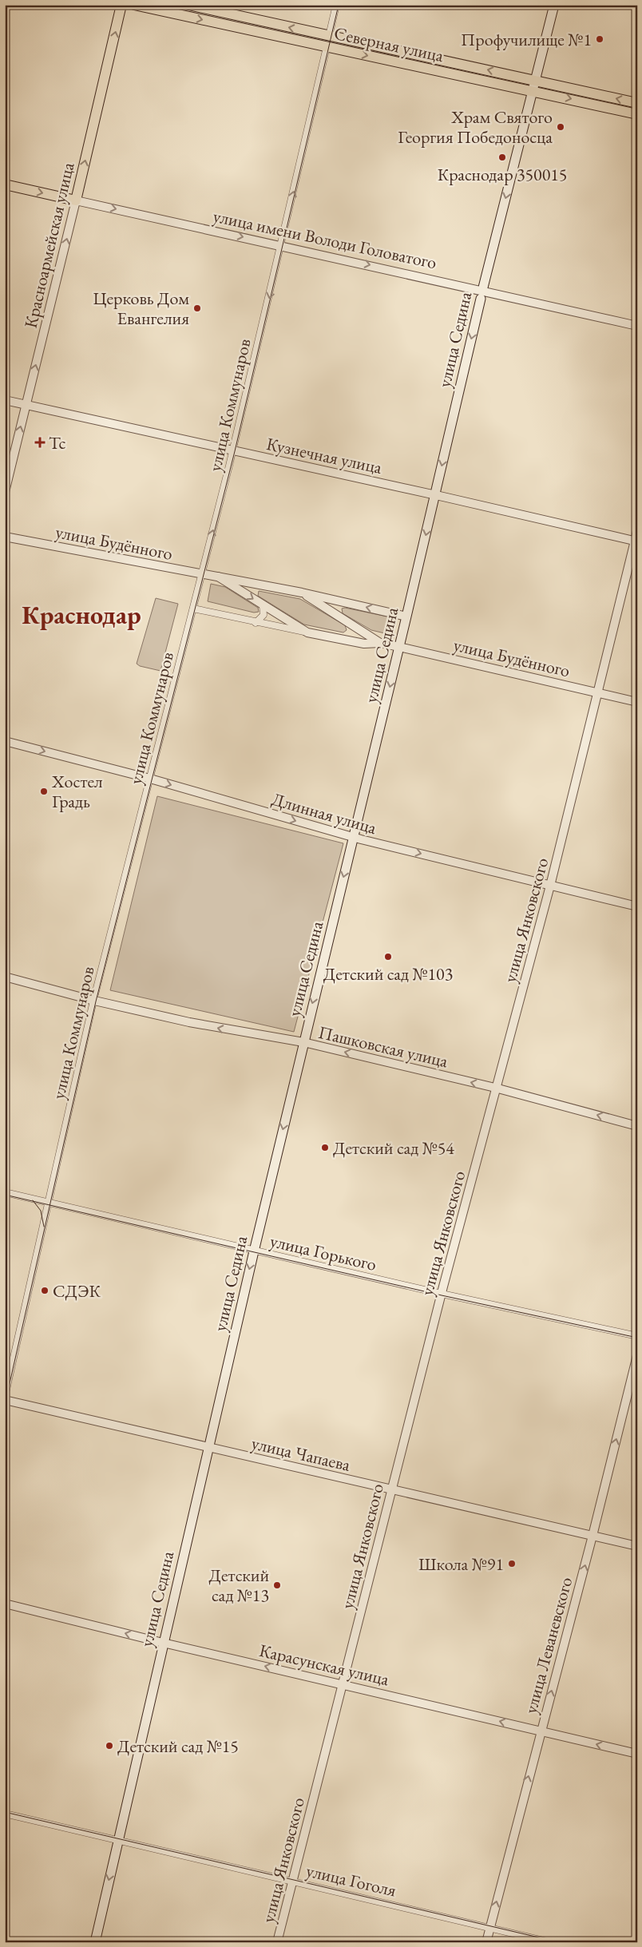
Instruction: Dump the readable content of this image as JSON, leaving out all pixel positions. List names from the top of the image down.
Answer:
{
  "streets": {
    "main road": [
      "Северная улица",
      "улица имени Володи Головатого",
      "Красноармейская улица",
      "улица Седина"
    ],
    "street": [
      "улица Коммунаров",
      "Кузнечная улица",
      "улица Будённого",
      "Длинная улица",
      "улица Янковского",
      "Пашковская улица",
      "улица Горького",
      "улица Чапаева",
      "улица Леваневского",
      "Карасунская улица",
      "улица Гоголя"
    ]
  },
  "crossings": [
    ["Северная улица", "улица Седина"],
    ["Северная улица", "улица Коммунаров"],
    ["улица имени Володи Головатого", "Красноармейская улица"],
    ["улица имени Володи Головатого", "улица Седина"],
    ["улица имени Володи Головатого", "улица Коммунаров"],
    ["Красноармейская улица", "Кузнечная улица"],
    ["улица Седина", "Кузнечная улица"],
    ["улица Седина", "улица Будённого"],
    ["улица Седина", "Длинная улица"],
    ["улица Седина", "Пашковская улица"],
    ["улица Седина", "улица Горького"],
    ["улица Седина", "улица Чапаева"],
    ["улица Седина", "Карасунская улица"],
    ["улица Седина", "улица Гоголя"],
    ["улица Коммунаров", "Кузнечная улица"],
    ["улица Коммунаров", "улица Будённого"],
    ["улица Коммунаров", "Длинная улица"],
    ["улица Коммунаров", "Пашковская улица"],
    ["улица Коммунаров", "улица Горького"],
    ["Кузнечная улица", "улица Янковского"],
    ["улица Будённого", "улица Янковского"],
    ["Длинная улица", "улица Янковского"],
    ["улица Янковского", "Пашковская улица"],
    ["улица Янковского", "улица Горького"],
    ["улица Янковского", "улица Чапаева"],
    ["улица Янковского", "Карасунская улица"],
    ["улица Янковского", "улица Гоголя"],
    ["улица Чапаева", "улица Леваневского"],
    ["улица Леваневского", "Карасунская улица"],
    ["улица Леваневского", "улица Гоголя"]
  ],
  "one_way": [
    "улица имени Володи Головатого",
    "Красноармейская улица",
    "улица Седина",
    "Длинная улица",
    "Пашковская улица",
    "улица Леваневского",
    "Карасунская улица"
  ],
  "districts": ["Краснодар"],
  "places": {
    "other": [
      "Профучилище №1",
      "Храм Святого Георгия Победоносца",
      "Краснодар 350015",
      "Церковь Дом Евангелия",
      "Хостел Градь",
      "Детский сад №103",
      "Детский сад №54",
      "СДЭК",
      "Школа №91",
      "Детский сад №13",
      "Детский сад №15"
    ],
    "health": ["Тс"]
  }
}
